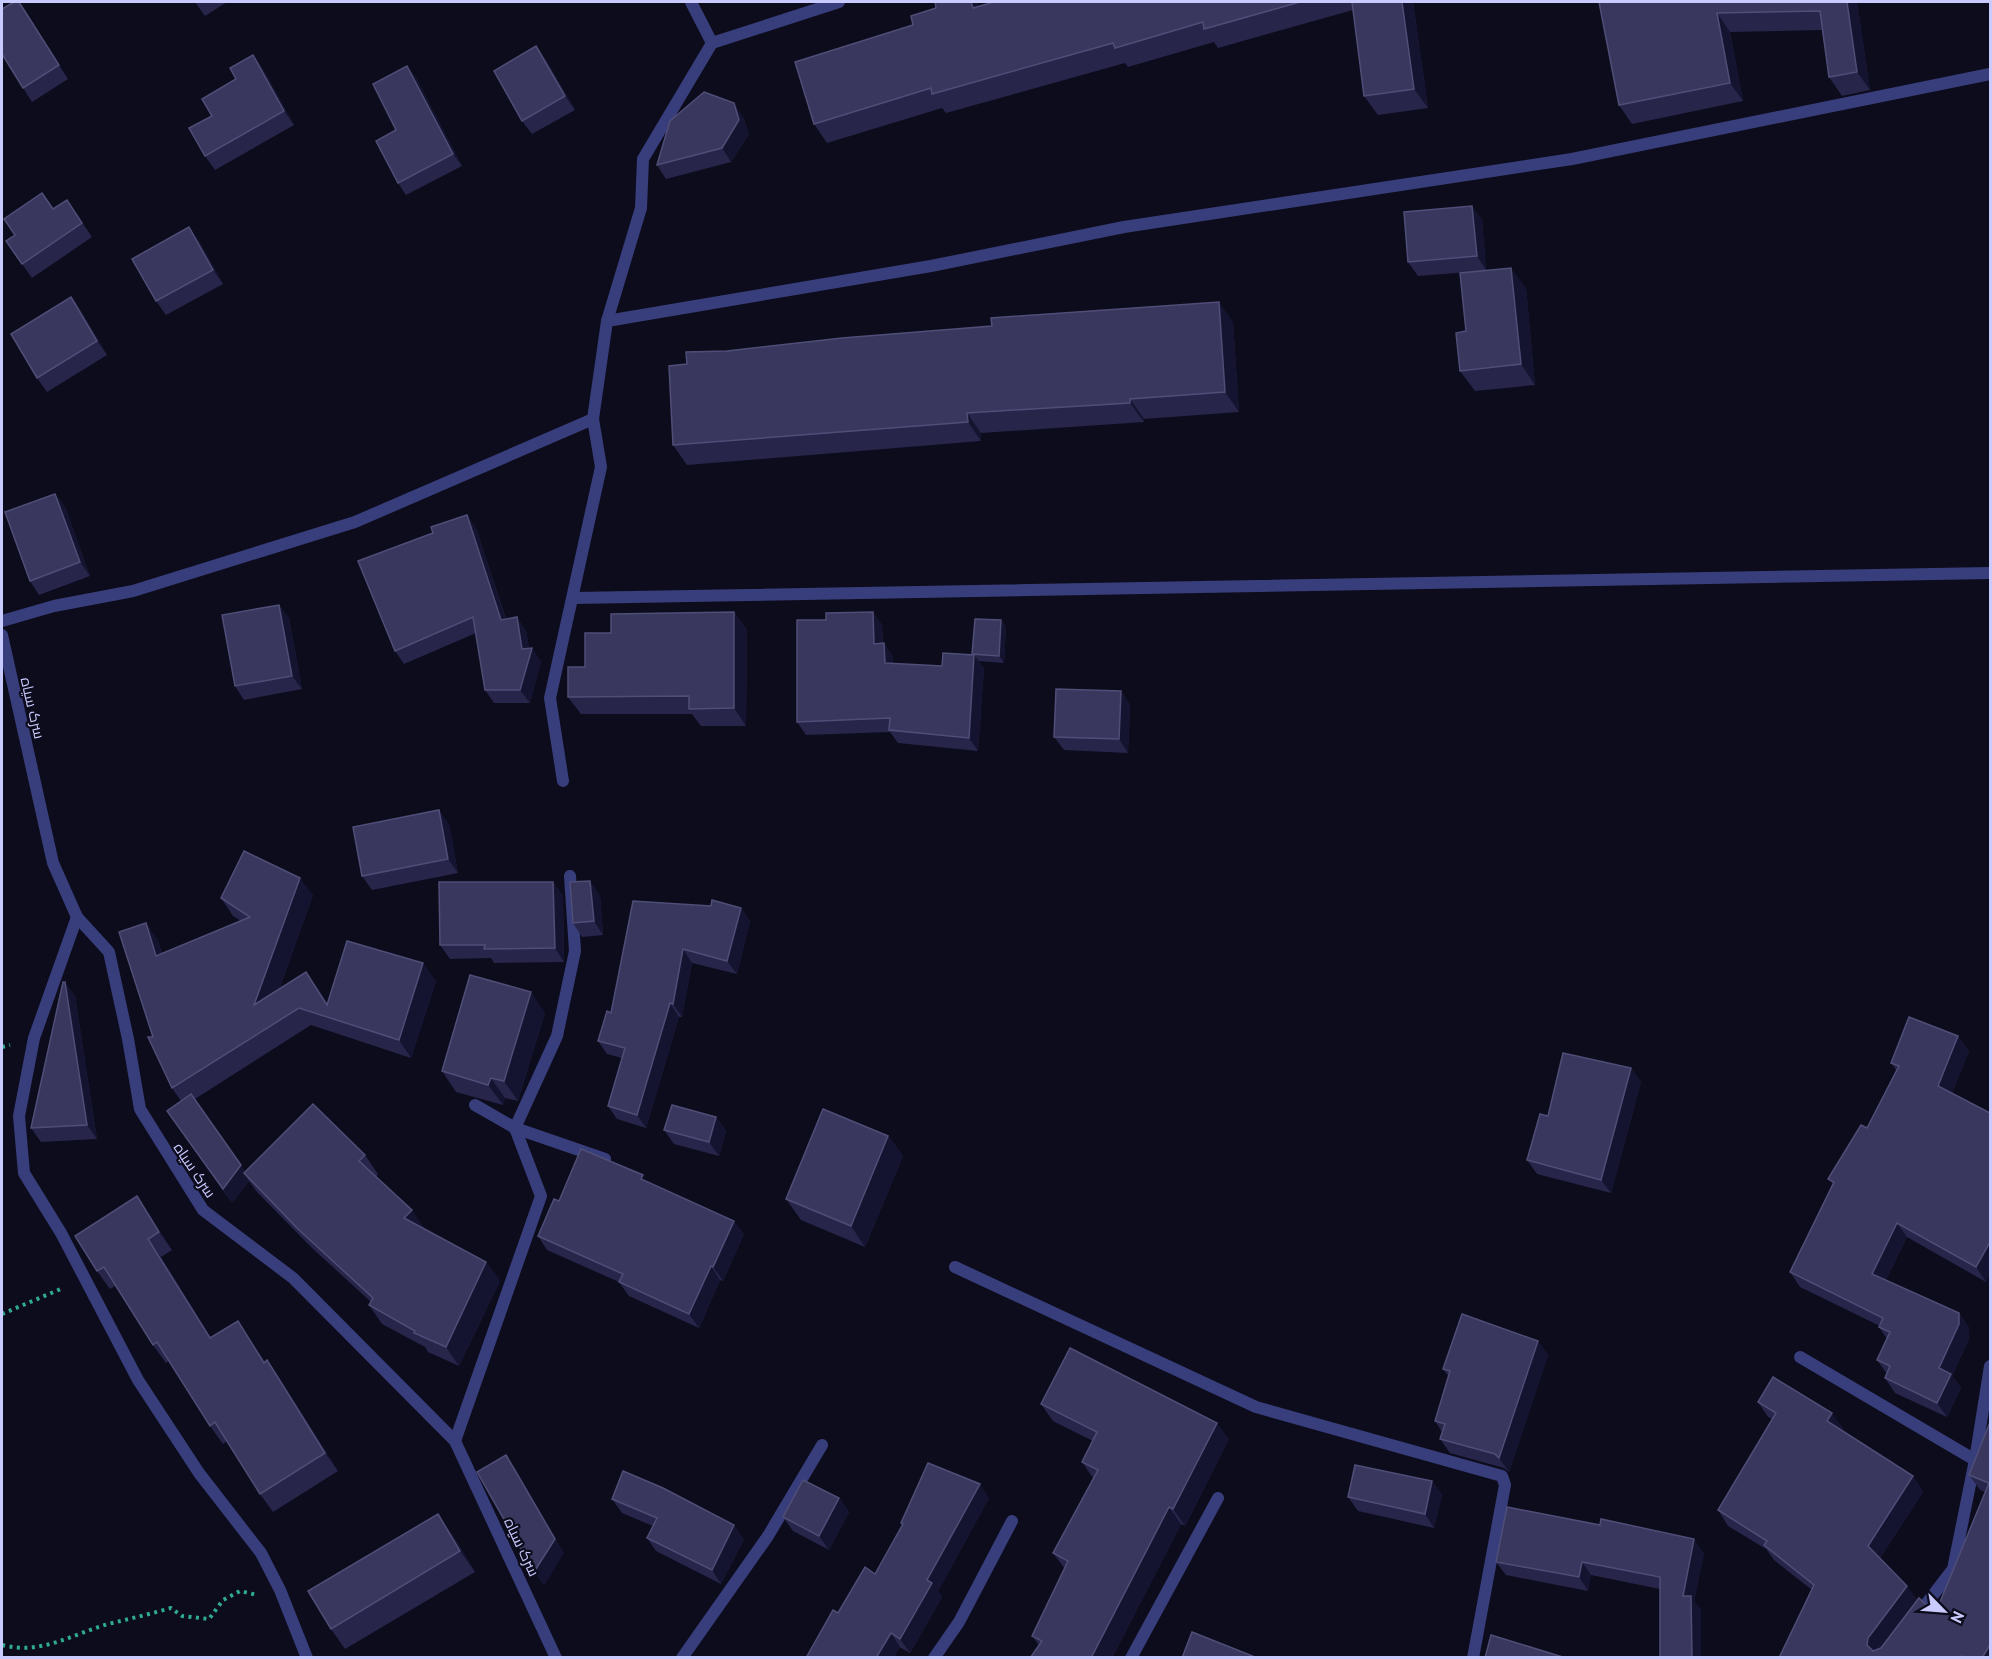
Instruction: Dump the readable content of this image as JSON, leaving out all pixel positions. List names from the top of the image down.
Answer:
{
  "streets": {
    "street": ["سرک سیاه"]
  },
  "north": "bottom right"
}
